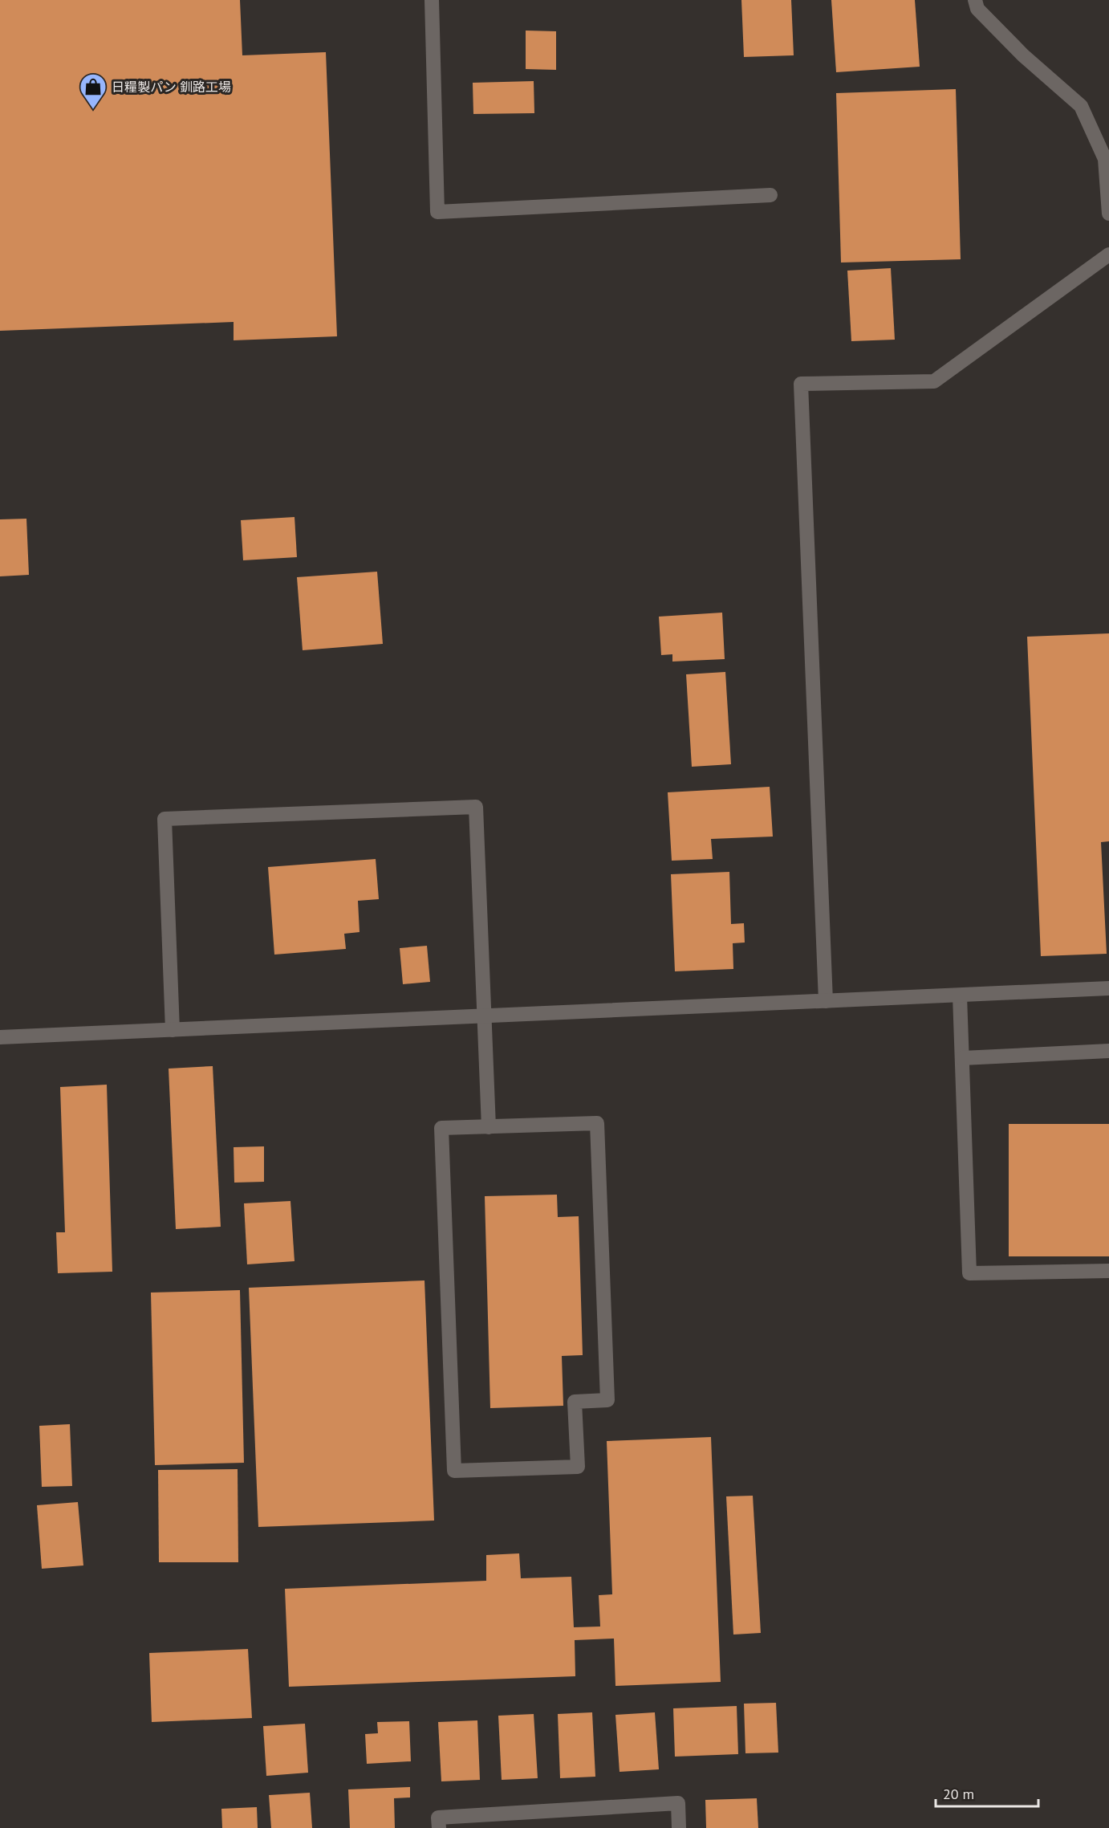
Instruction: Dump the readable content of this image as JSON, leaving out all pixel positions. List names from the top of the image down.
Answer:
{
  "places": {
    "shop": ["日糧製パン 釧路工場"]
  },
  "scale_bar": "20 m"
}
